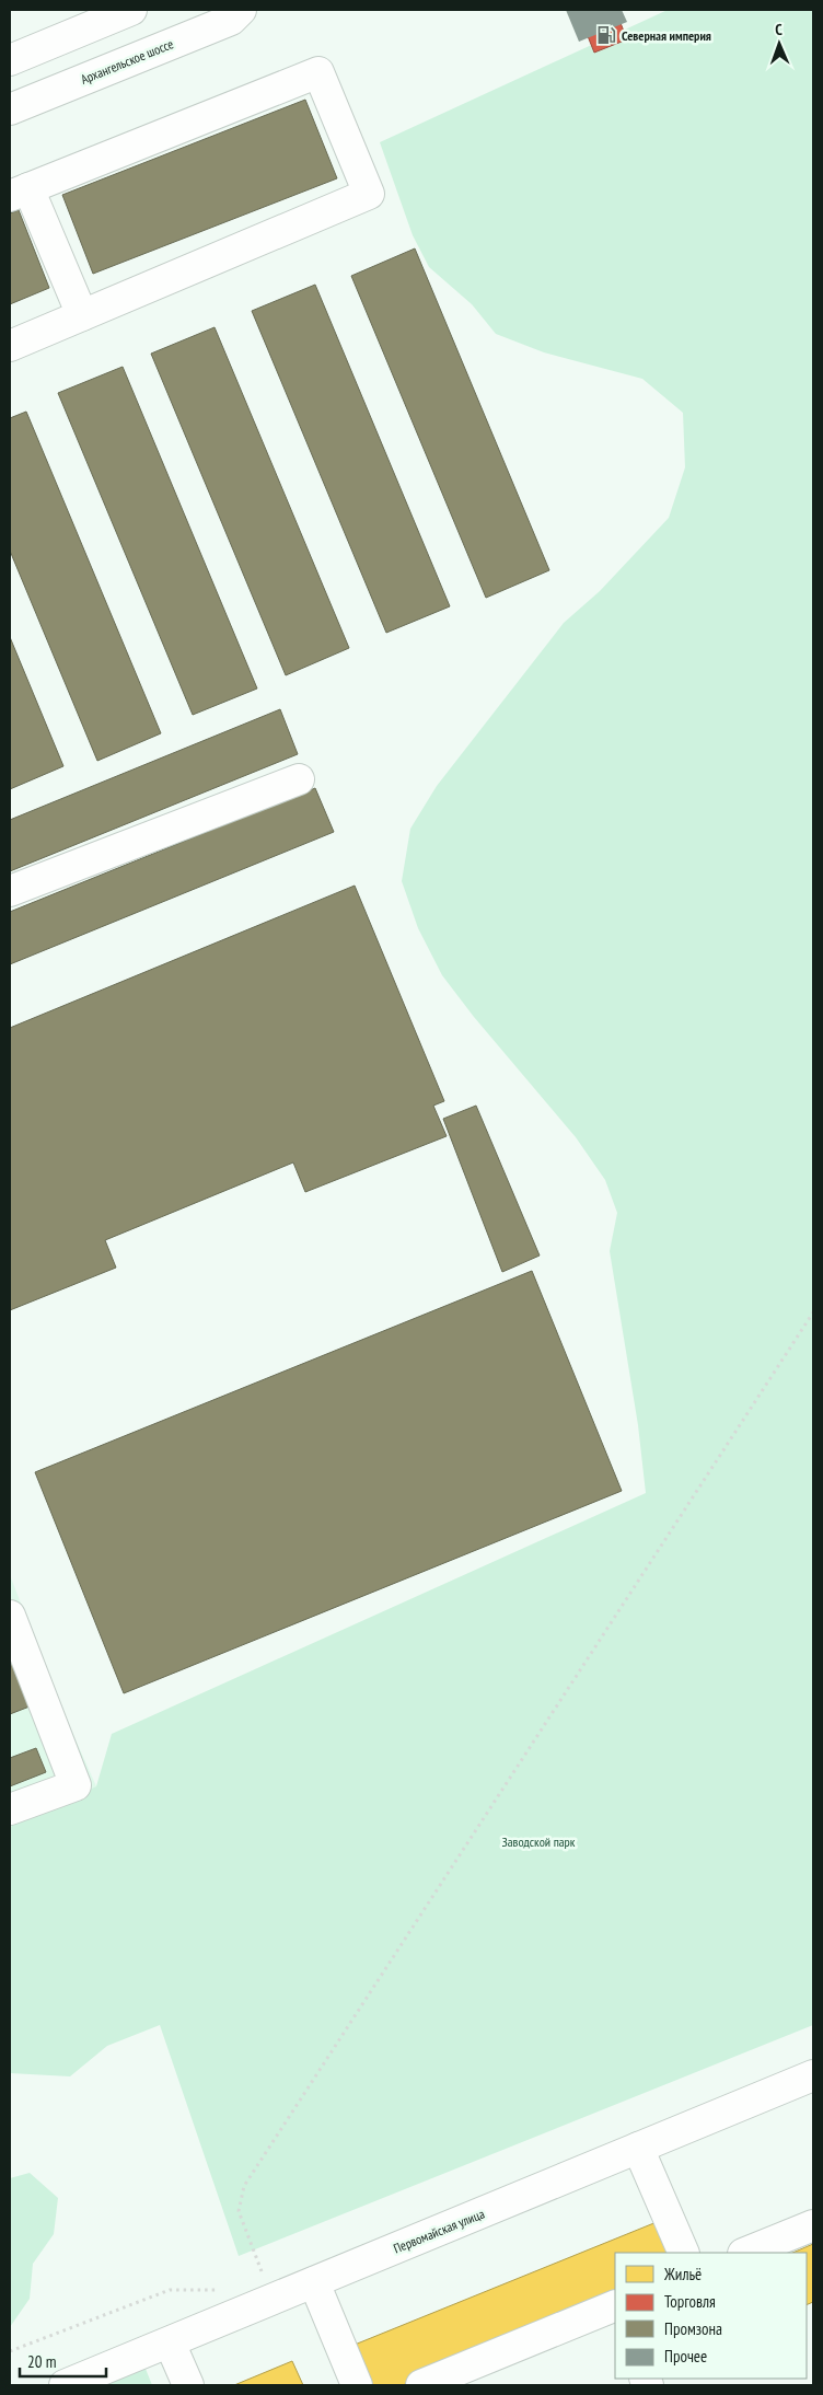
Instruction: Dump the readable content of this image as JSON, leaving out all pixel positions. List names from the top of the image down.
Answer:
{
  "streets": {
    "street": ["Архангельское шоссе", "Первомайская улица"]
  },
  "parks": ["Заводской парк"],
  "places": {
    "fuel station": ["Северная империя"]
  },
  "legend": [
    "Жильё",
    "Торговля",
    "Промзона",
    "Прочее"
  ],
  "scale_bar": "20 m",
  "north": "top"
}
